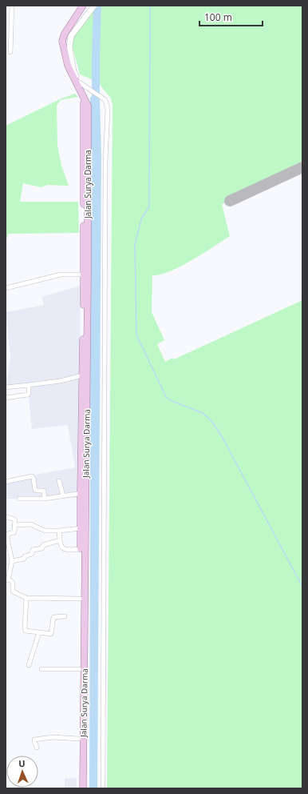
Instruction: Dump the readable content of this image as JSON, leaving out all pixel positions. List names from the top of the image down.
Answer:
{
  "streets": {
    "main road": ["Jalan Surya Darma"]
  },
  "scale_bar": "100 m",
  "north": "top"
}
